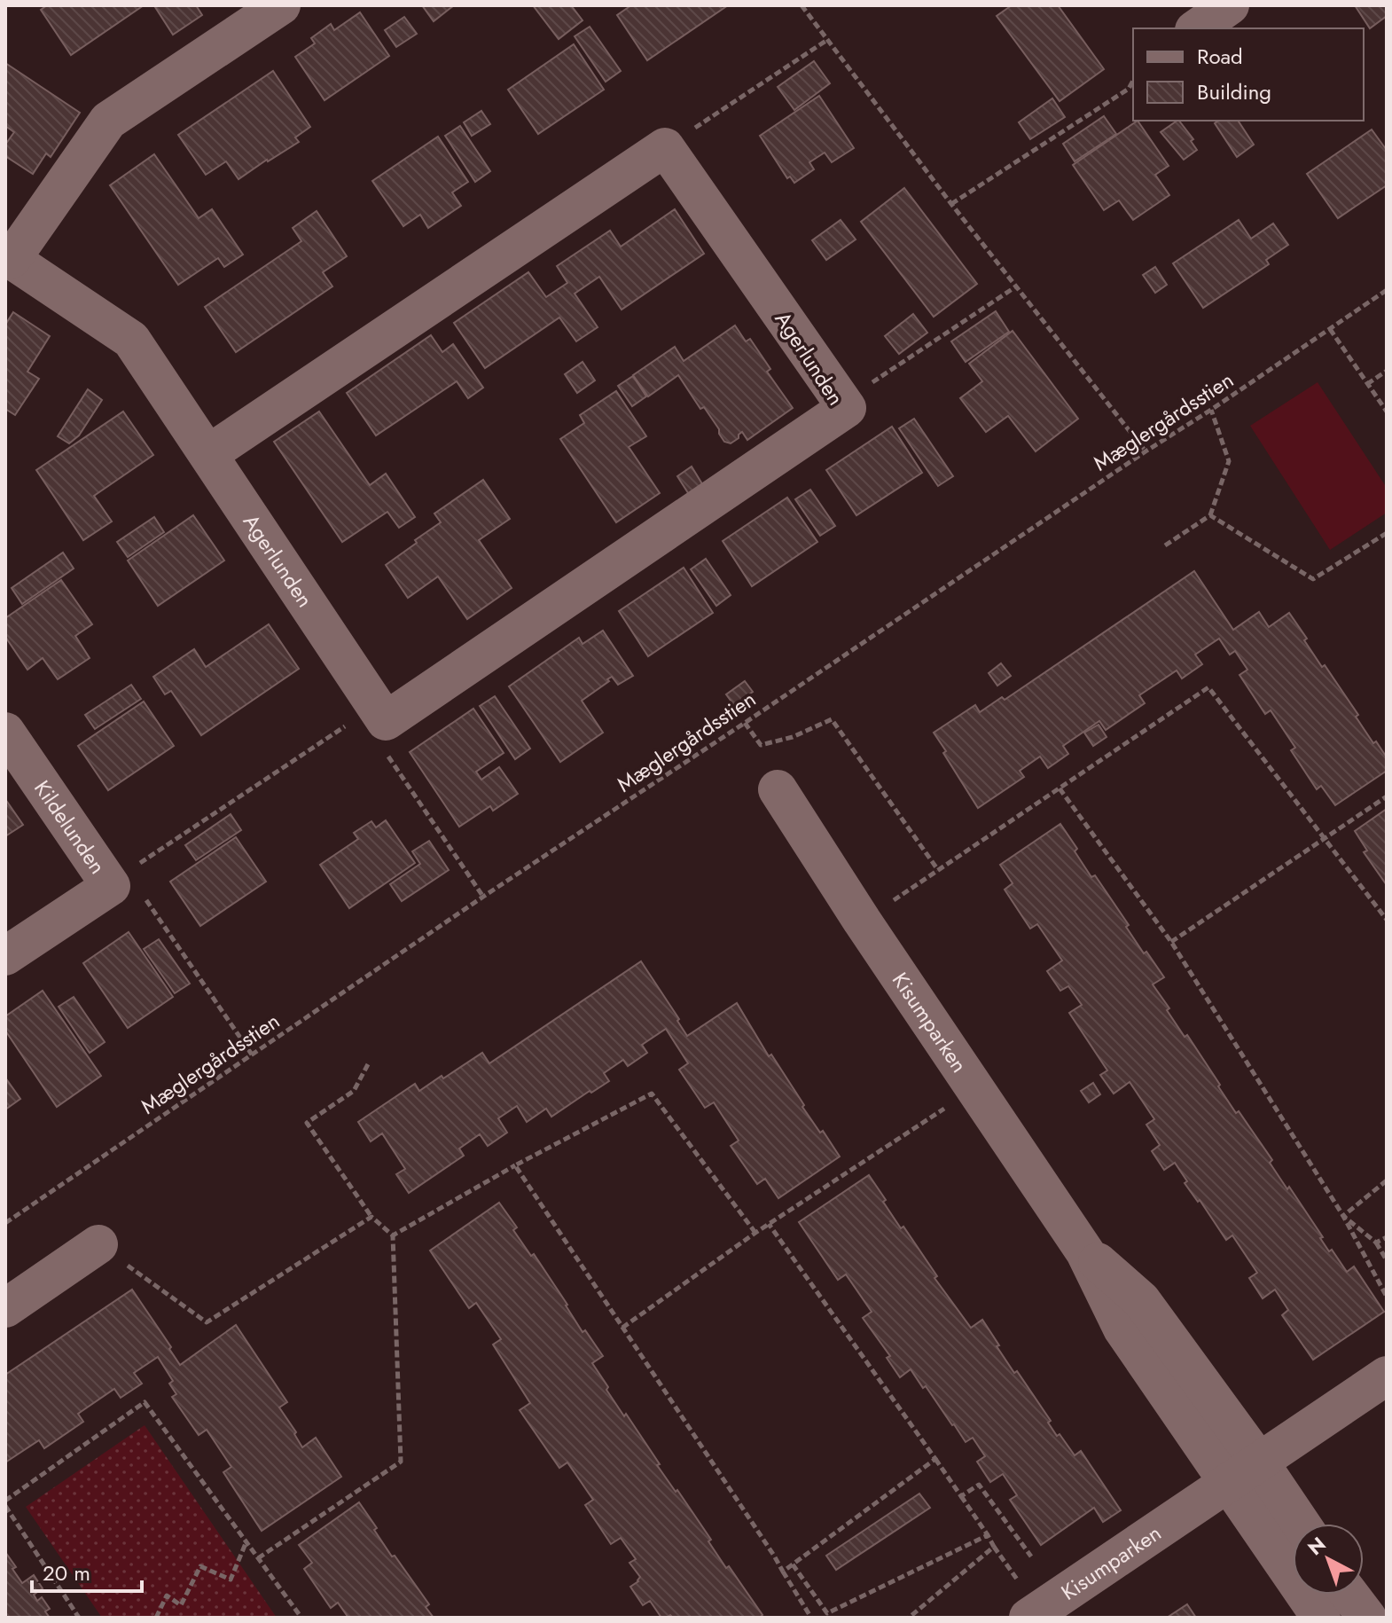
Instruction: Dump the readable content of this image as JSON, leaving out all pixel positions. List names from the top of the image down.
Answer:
{
  "streets": {
    "street": ["Agerlunden", "Kildelunden", "Kisumparken"],
    "path": ["Mæglergårdsstien"]
  },
  "legend": ["Road", "Building"],
  "scale_bar": "20 m",
  "north": "top left"
}
